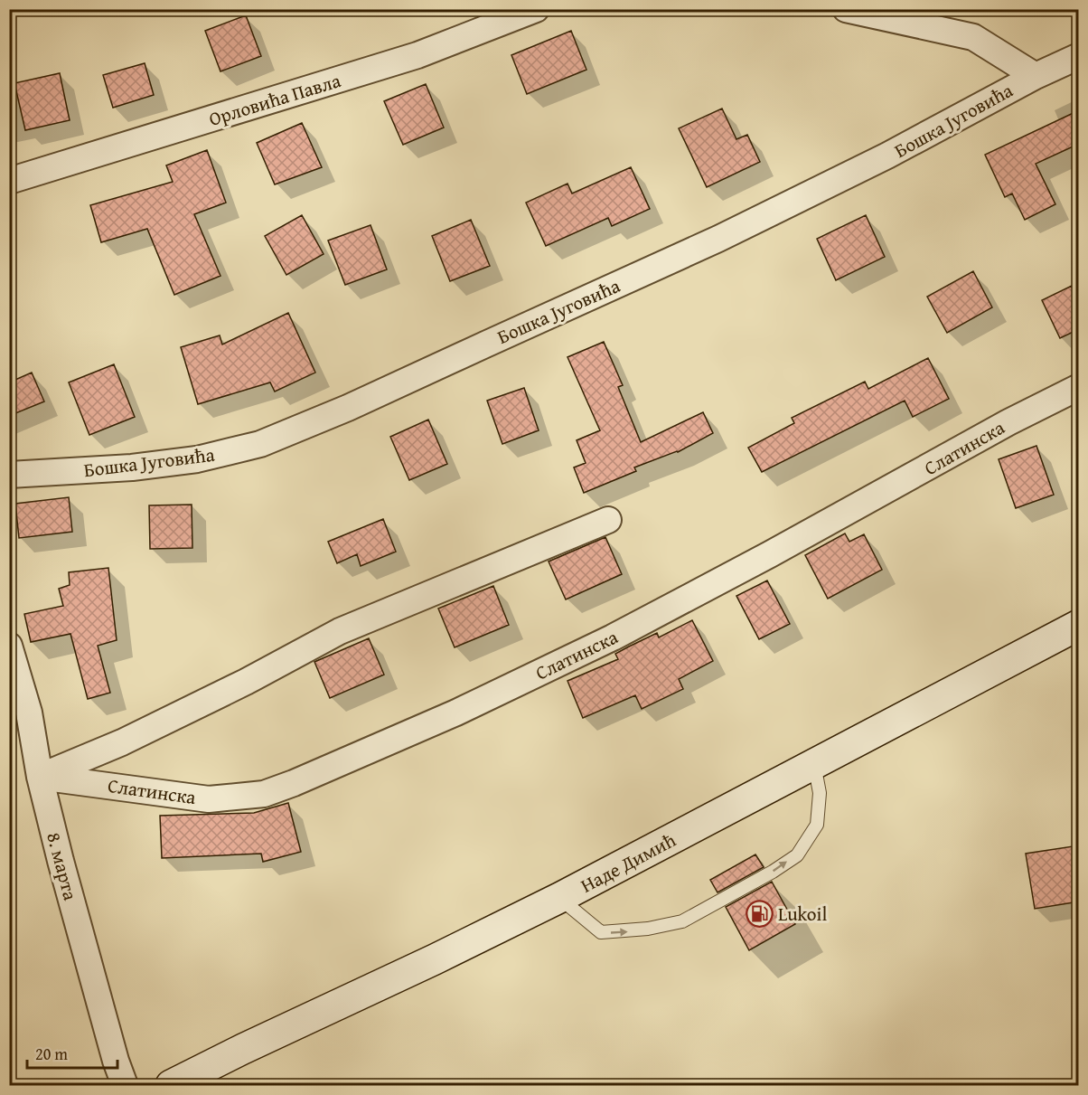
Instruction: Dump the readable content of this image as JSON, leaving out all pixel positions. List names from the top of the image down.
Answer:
{
  "streets": {
    "main road": ["Наде Димић"],
    "street": [
      "Орловића Павла",
      "Бошка Југовића",
      "Слатинска",
      "8. марта"
    ]
  },
  "crossings": [
    ["Слатинска", "8. марта"]
  ],
  "places": {
    "fuel station": ["Lukoil"]
  },
  "scale_bar": "20 m"
}
